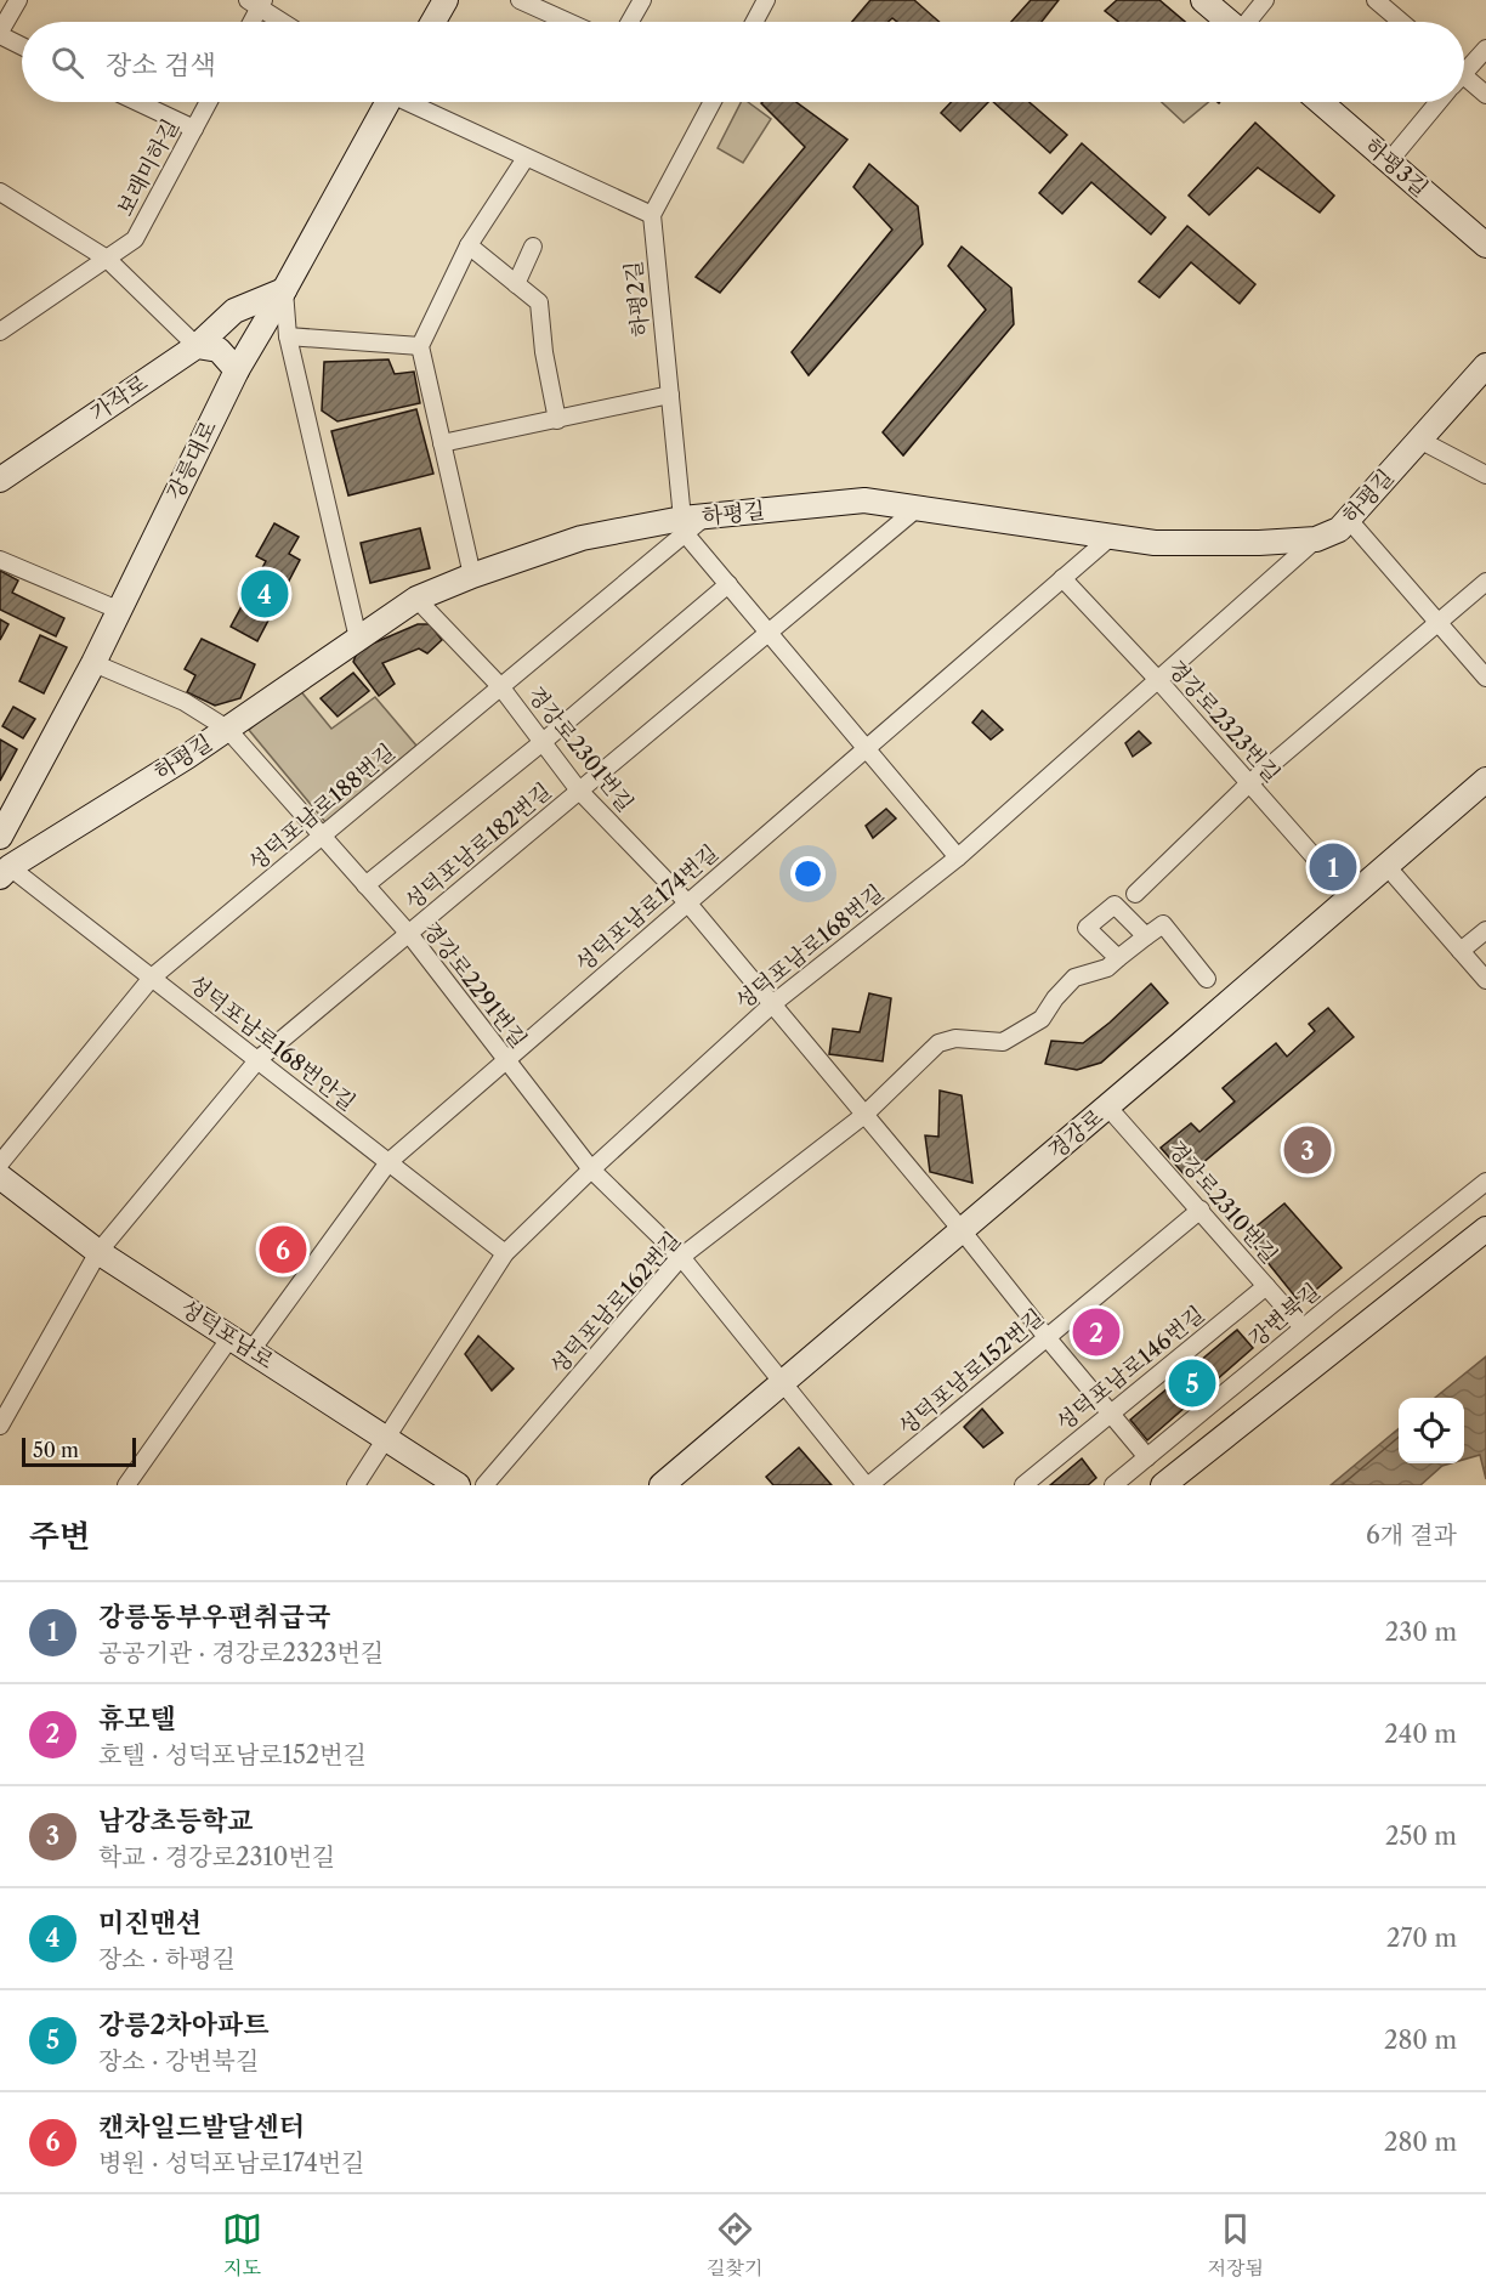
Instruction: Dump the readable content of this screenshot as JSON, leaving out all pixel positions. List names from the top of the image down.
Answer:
{
  "streets": {
    "street": [
      "보래미하길",
      "하평3길",
      "하평2길",
      "가작로",
      "강릉대로",
      "하평길",
      "경강로2323번길",
      "경강로2301번길",
      "성덕포남로188번길",
      "성덕포남로182번길",
      "성덕포남로174번길",
      "성덕포남로168번길",
      "경강로2291번길",
      "성덕포남로168번안길",
      "경강로",
      "경강로2310번길",
      "성덕포남로162번길",
      "강변북길",
      "성덕포남로",
      "성덕포남로146번길",
      "성덕포남로152번길"
    ]
  },
  "crossings": [
    ["하평2길", "하평길"],
    ["하평2길", "성덕포남로188번길"],
    ["가작로", "강릉대로"],
    ["강릉대로", "경강로2291번길"],
    ["하평길", "경강로2301번길"],
    ["하평길", "성덕포남로188번길"],
    ["하평길", "성덕포남로182번길"],
    ["하평길", "성덕포남로174번길"],
    ["하평길", "성덕포남로168번길"],
    ["하평길", "경강로2291번길"],
    ["하평길", "성덕포남로168번안길"],
    ["경강로2323번길", "성덕포남로174번길"],
    ["경강로2323번길", "성덕포남로168번길"],
    ["경강로2323번길", "경강로"],
    ["경강로2301번길", "성덕포남로188번길"],
    ["경강로2301번길", "성덕포남로182번길"],
    ["경강로2301번길", "성덕포남로174번길"],
    ["경강로2301번길", "성덕포남로168번길"],
    ["경강로2301번길", "경강로"],
    ["경강로2301번길", "성덕포남로162번길"],
    ["경강로2301번길", "강변북길"],
    ["경강로2301번길", "성덕포남로146번길"],
    ["경강로2301번길", "성덕포남로152번길"],
    ["성덕포남로188번길", "경강로2291번길"],
    ["성덕포남로188번길", "성덕포남로168번안길"],
    ["성덕포남로182번길", "경강로2291번길"],
    ["성덕포남로182번길", "성덕포남로168번안길"],
    ["성덕포남로182번길", "성덕포남로"],
    ["성덕포남로174번길", "경강로2291번길"],
    ["성덕포남로174번길", "성덕포남로168번안길"],
    ["성덕포남로174번길", "성덕포남로"],
    ["성덕포남로168번길", "경강로2291번길"],
    ["성덕포남로168번길", "성덕포남로168번안길"],
    ["성덕포남로168번길", "성덕포남로"],
    ["경강로2291번길", "경강로"],
    ["경강로2291번길", "성덕포남로162번길"],
    ["경강로2291번길", "성덕포남로152번길"],
    ["경강로", "경강로2310번길"],
    ["경강로2310번길", "강변북길"],
    ["경강로2310번길", "성덕포남로146번길"],
    ["경강로2310번길", "성덕포남로152번길"]
  ],
  "scale_bar": "50 m",
  "page": {
    "search": "장소 검색",
    "pins": [
      "4",
      "1",
      "3",
      "6",
      "2",
      "5"
    ],
    "scale": "50 m",
    "heading": ["주변", "6개 결과"],
    "list": [
      {
        "mark": "1",
        "name": "강릉동부우편취급국",
        "note": "공공기관 · 경강로2323번길",
        "value": "230 m"
      },
      {
        "mark": "2",
        "name": "휴모텔",
        "note": "호텔 · 성덕포남로152번길",
        "value": "240 m"
      },
      {
        "mark": "3",
        "name": "남강초등학교",
        "note": "학교 · 경강로2310번길",
        "value": "250 m"
      },
      {
        "mark": "4",
        "name": "미진맨션",
        "note": "장소 · 하평길",
        "value": "270 m"
      },
      {
        "mark": "5",
        "name": "강릉2차아파트",
        "note": "장소 · 강변북길",
        "value": "280 m"
      },
      {
        "mark": "6",
        "name": "캔차일드발달센터",
        "note": "병원 · 성덕포남로174번길",
        "value": "280 m"
      }
    ],
    "nav": ["지도", "길찾기", "저장됨"]
  }
}
